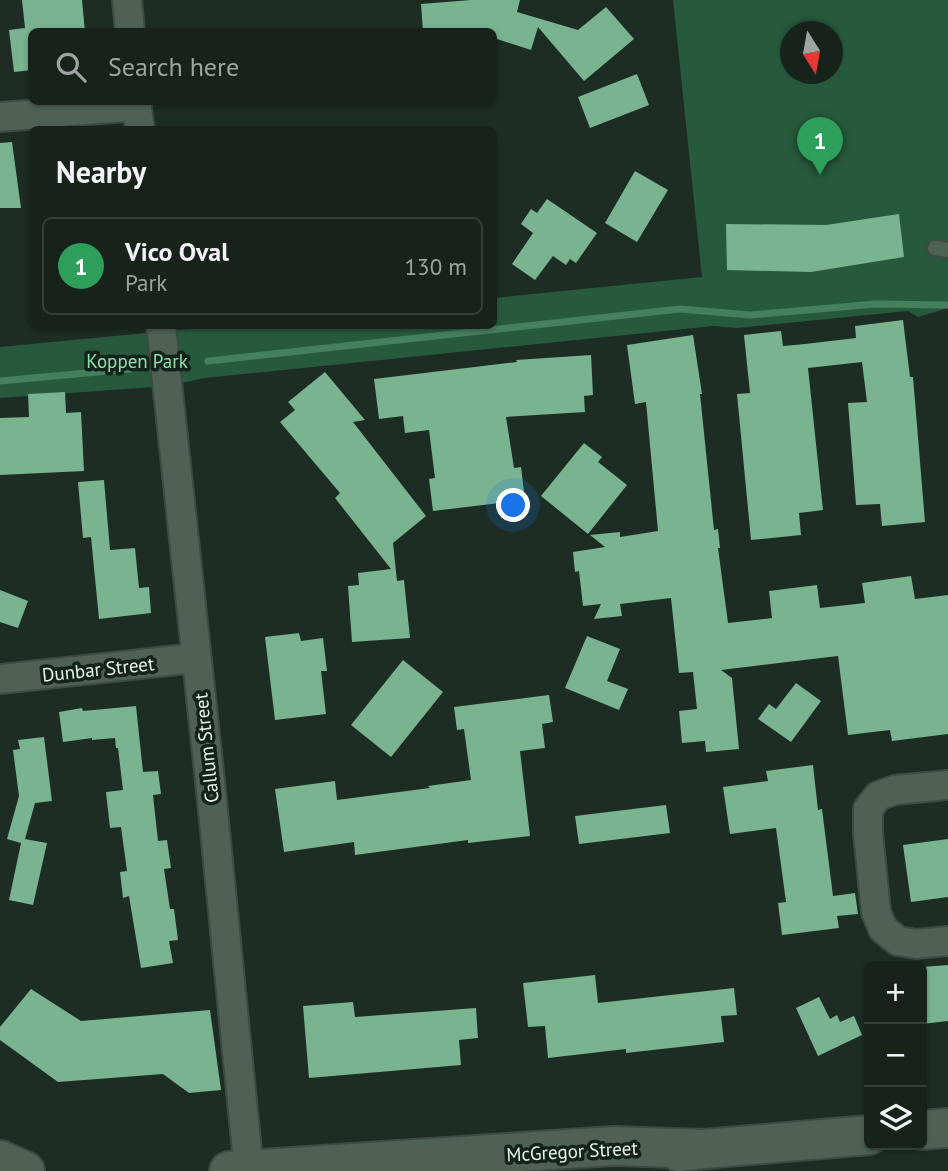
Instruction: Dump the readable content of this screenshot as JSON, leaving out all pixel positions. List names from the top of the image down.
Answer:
{
  "streets": {
    "main road": ["McGregor Street"],
    "street": ["Dunbar Street", "Callum Street"]
  },
  "crossings": [
    ["Dunbar Street", "Callum Street"],
    ["Callum Street", "McGregor Street"]
  ],
  "parks": ["Koppen Park"],
  "north": "bottom",
  "page": {
    "search": "Search here",
    "pins": "1",
    "heading": "Nearby",
    "list": [
      {
        "mark": "1",
        "name": "Vico Oval",
        "note": "Park",
        "value": "130 m"
      }
    ],
    "map_buttons": ["+", "−"]
  }
}
